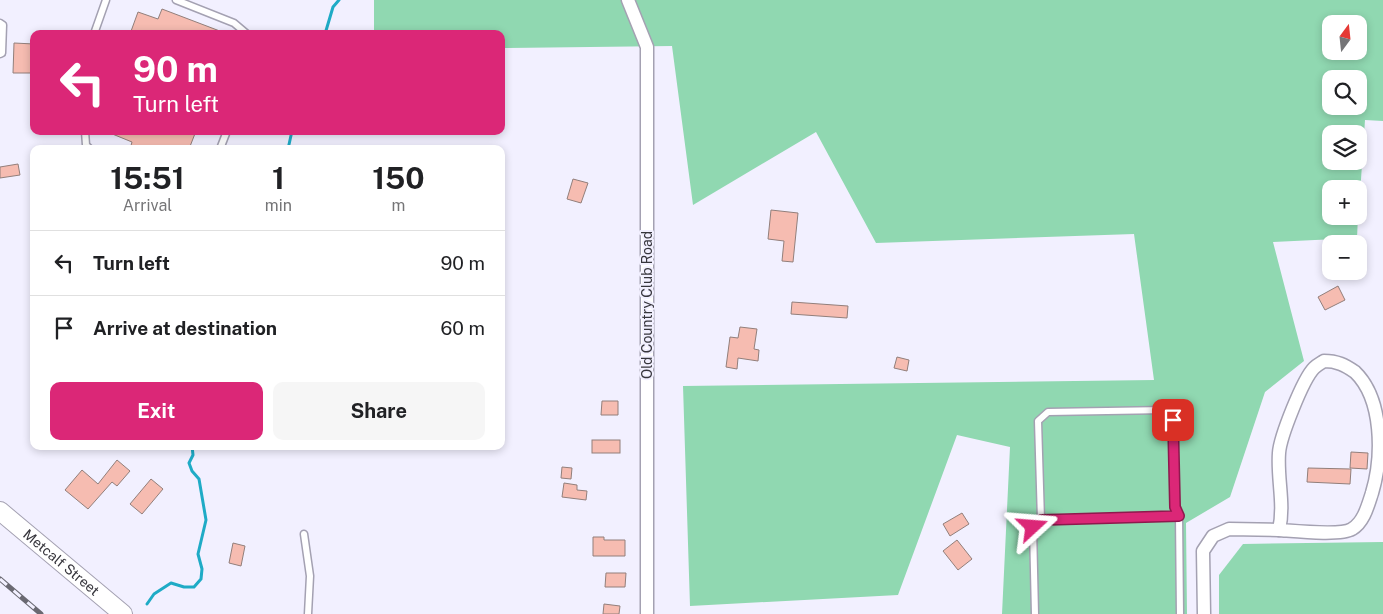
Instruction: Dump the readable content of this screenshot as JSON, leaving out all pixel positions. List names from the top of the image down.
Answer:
{
  "streets": {
    "street": ["Old Country Club Road", "Metcalf Street"]
  },
  "north": "top",
  "page": {
    "map_buttons": ["+", "−"],
    "turn": ["90 m", "Turn left"],
    "eta": [
      "15:51",
      "Arrival",
      "1",
      "min",
      "150",
      "m"
    ],
    "list": [
      {
        "name": "Turn left",
        "value": "90 m"
      },
      {
        "name": "Arrive at destination",
        "value": "60 m"
      }
    ],
    "buttons": ["Exit", "Share"]
  }
}
